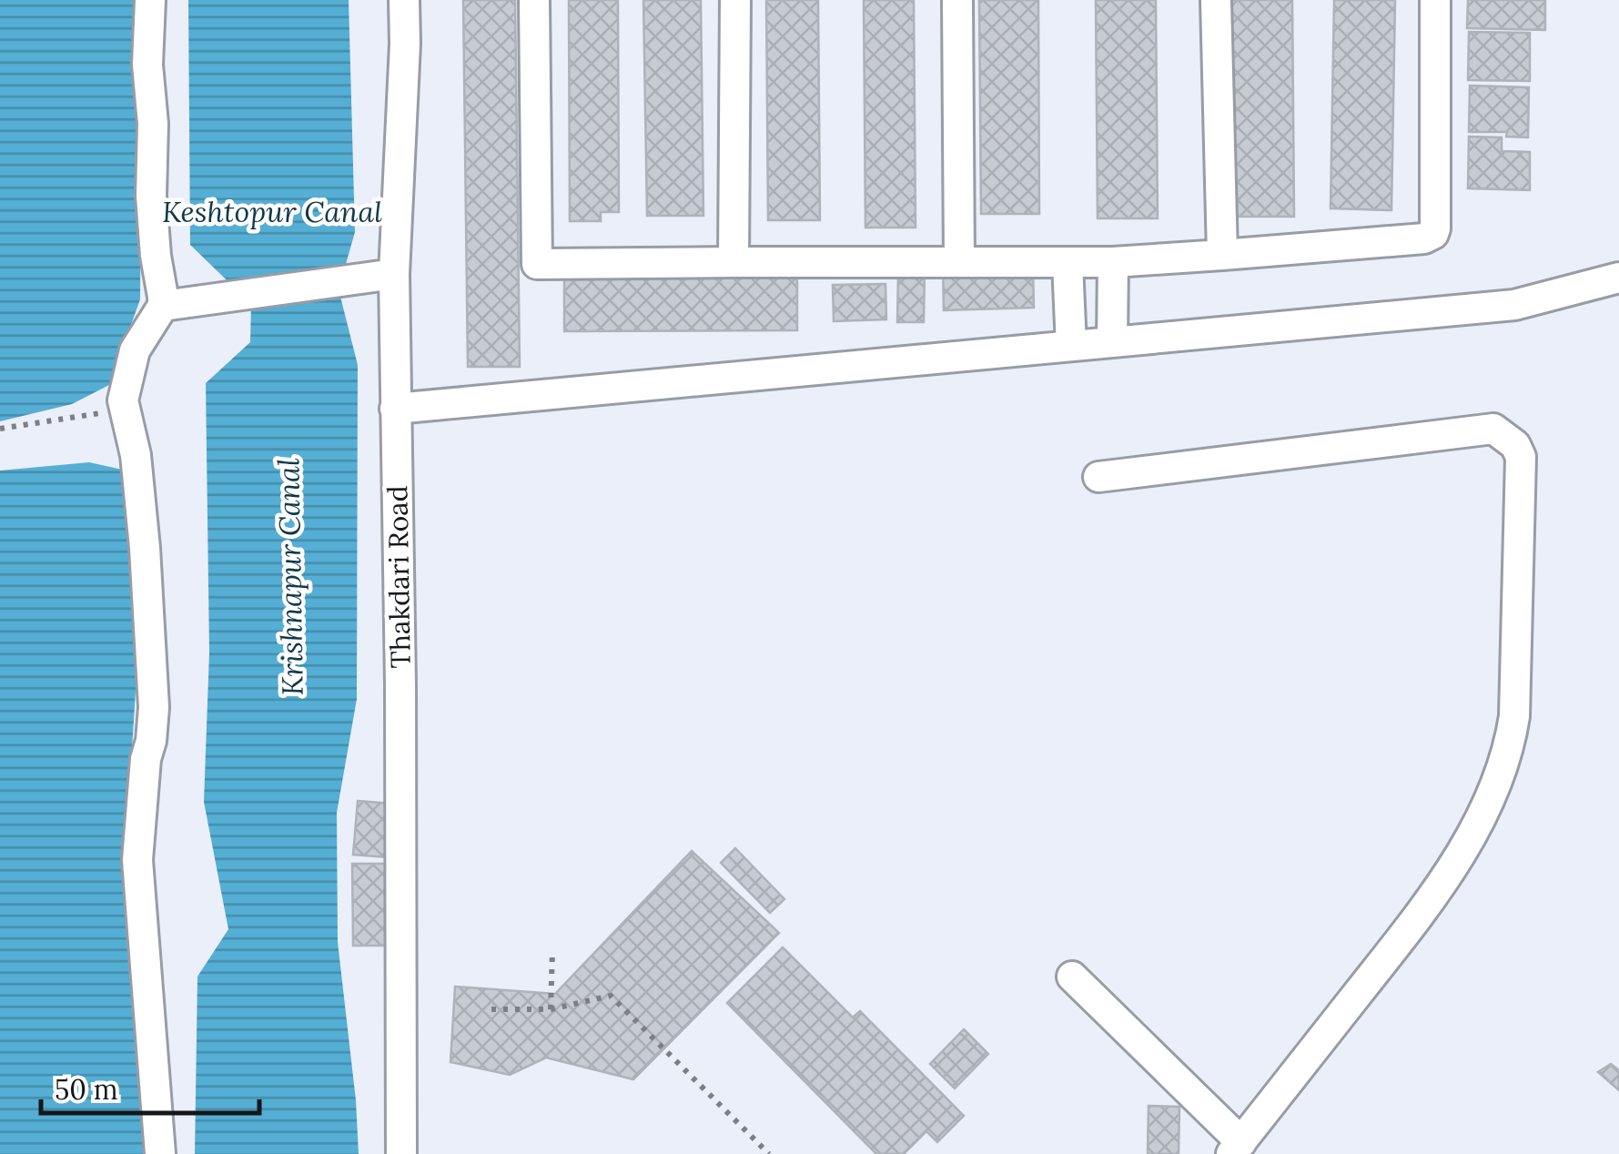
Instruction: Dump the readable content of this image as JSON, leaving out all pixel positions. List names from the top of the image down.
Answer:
{
  "streets": {
    "street": ["Thakdari Road"]
  },
  "water": ["Keshtopur Canal", "Krishnapur Canal"],
  "scale_bar": "50 m"
}
